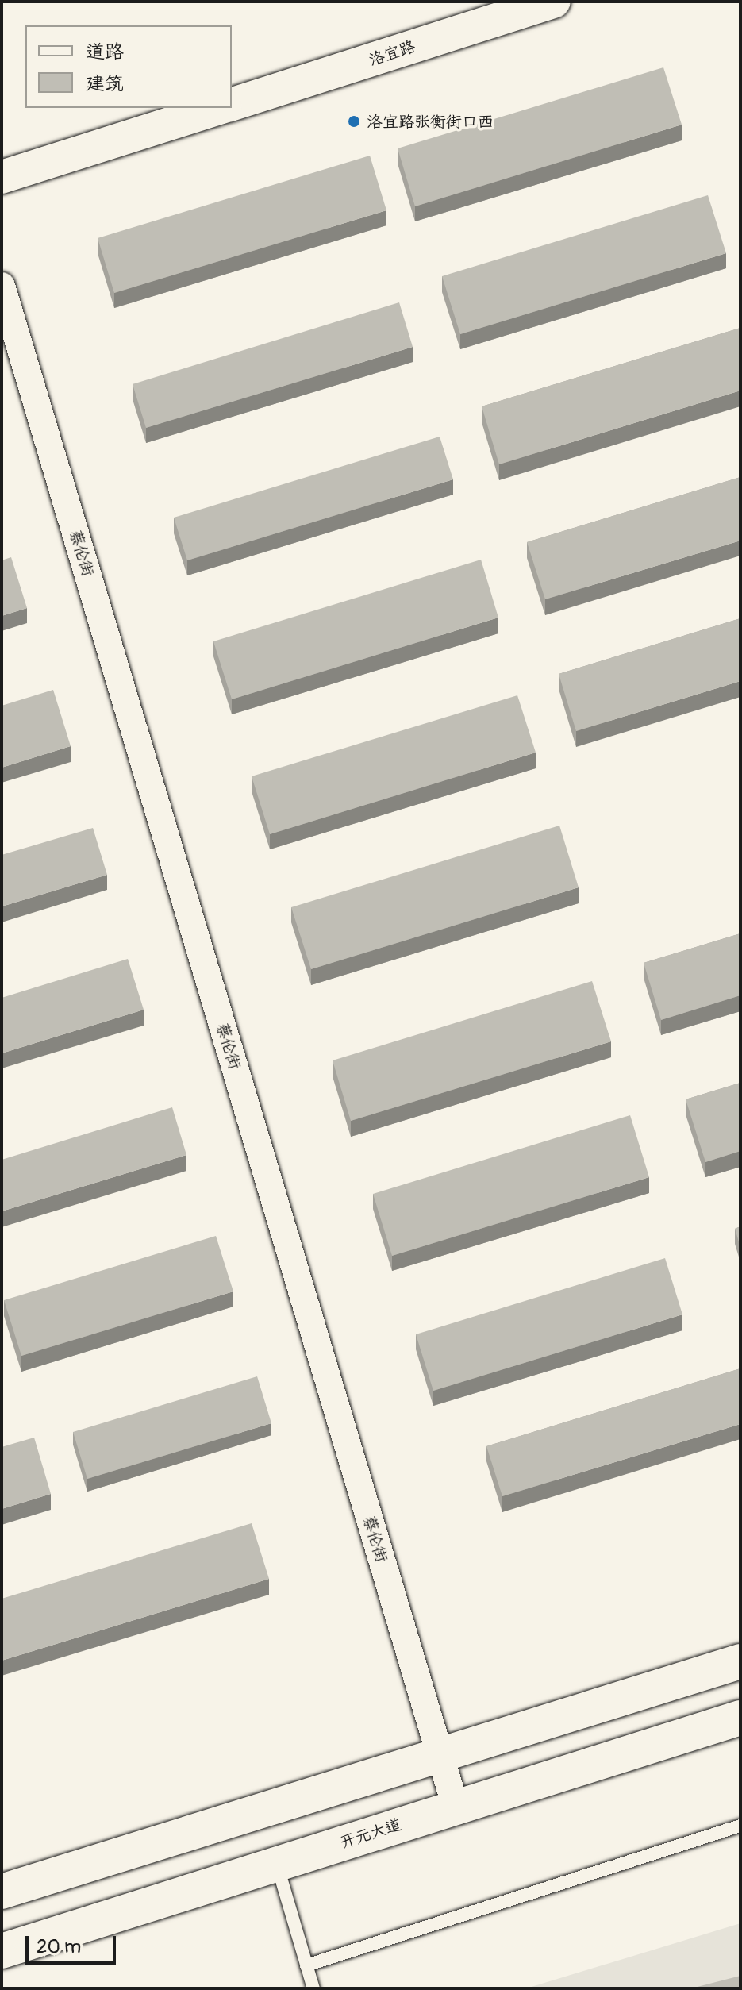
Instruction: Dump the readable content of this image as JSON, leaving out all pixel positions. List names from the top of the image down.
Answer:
{
  "streets": {
    "main road": ["开元大道"],
    "street": ["洛宜路", "蔡伦街"]
  },
  "crossings": [
    ["蔡伦街", "开元大道"]
  ],
  "places": ["洛宜路张衡街口西"],
  "legend": ["道路", "建筑"],
  "scale_bar": "20 m"
}
